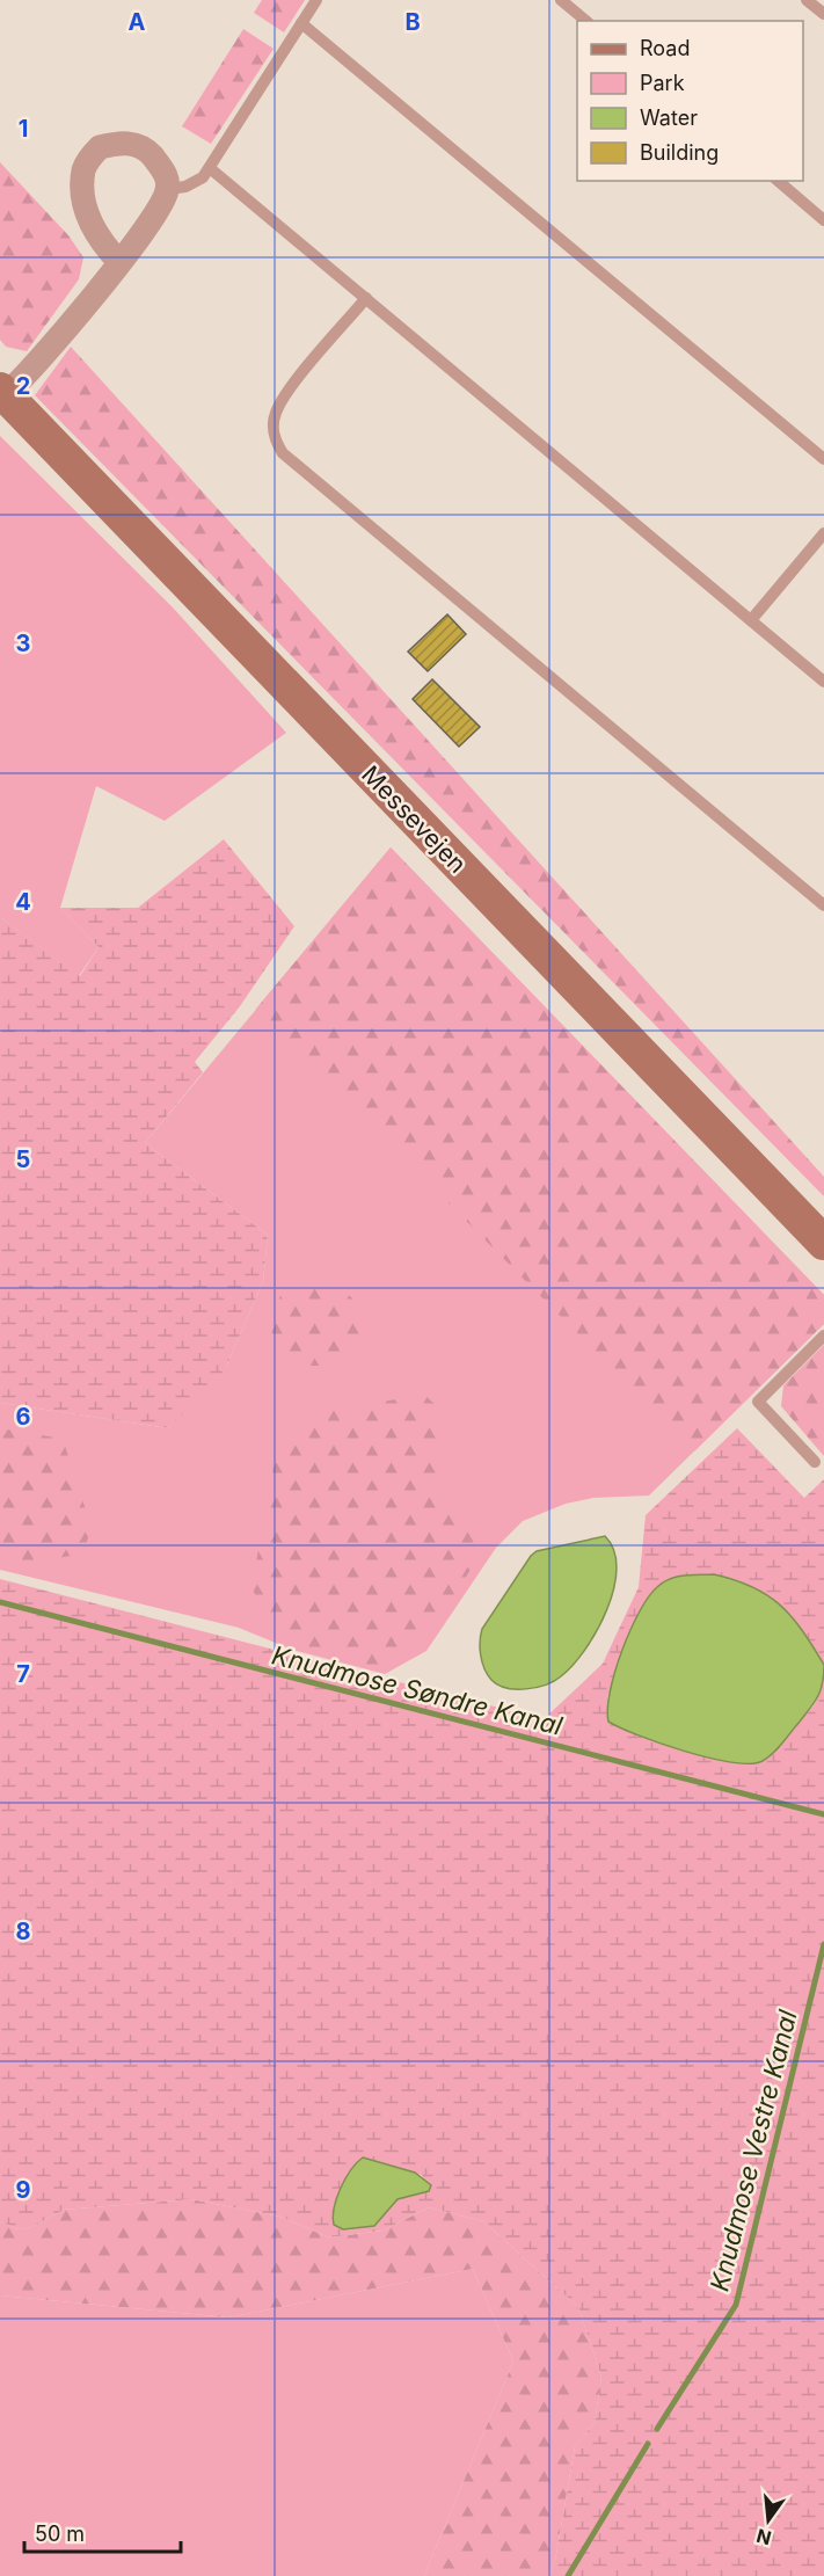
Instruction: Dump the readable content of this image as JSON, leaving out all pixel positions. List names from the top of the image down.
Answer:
{
  "streets": {
    "main road": ["Messevejen"]
  },
  "water": ["Knudmose Søndre Kanal", "Knudmose Vestre Kanal"],
  "legend": [
    "Road",
    "Park",
    "Water",
    "Building"
  ],
  "scale_bar": "50 m",
  "north": "bottom",
  "grid": {
    "columns": ["A", "B"],
    "rows": [
      "1",
      "2",
      "3",
      "4",
      "5",
      "6",
      "7",
      "8",
      "9"
    ]
  }
}
